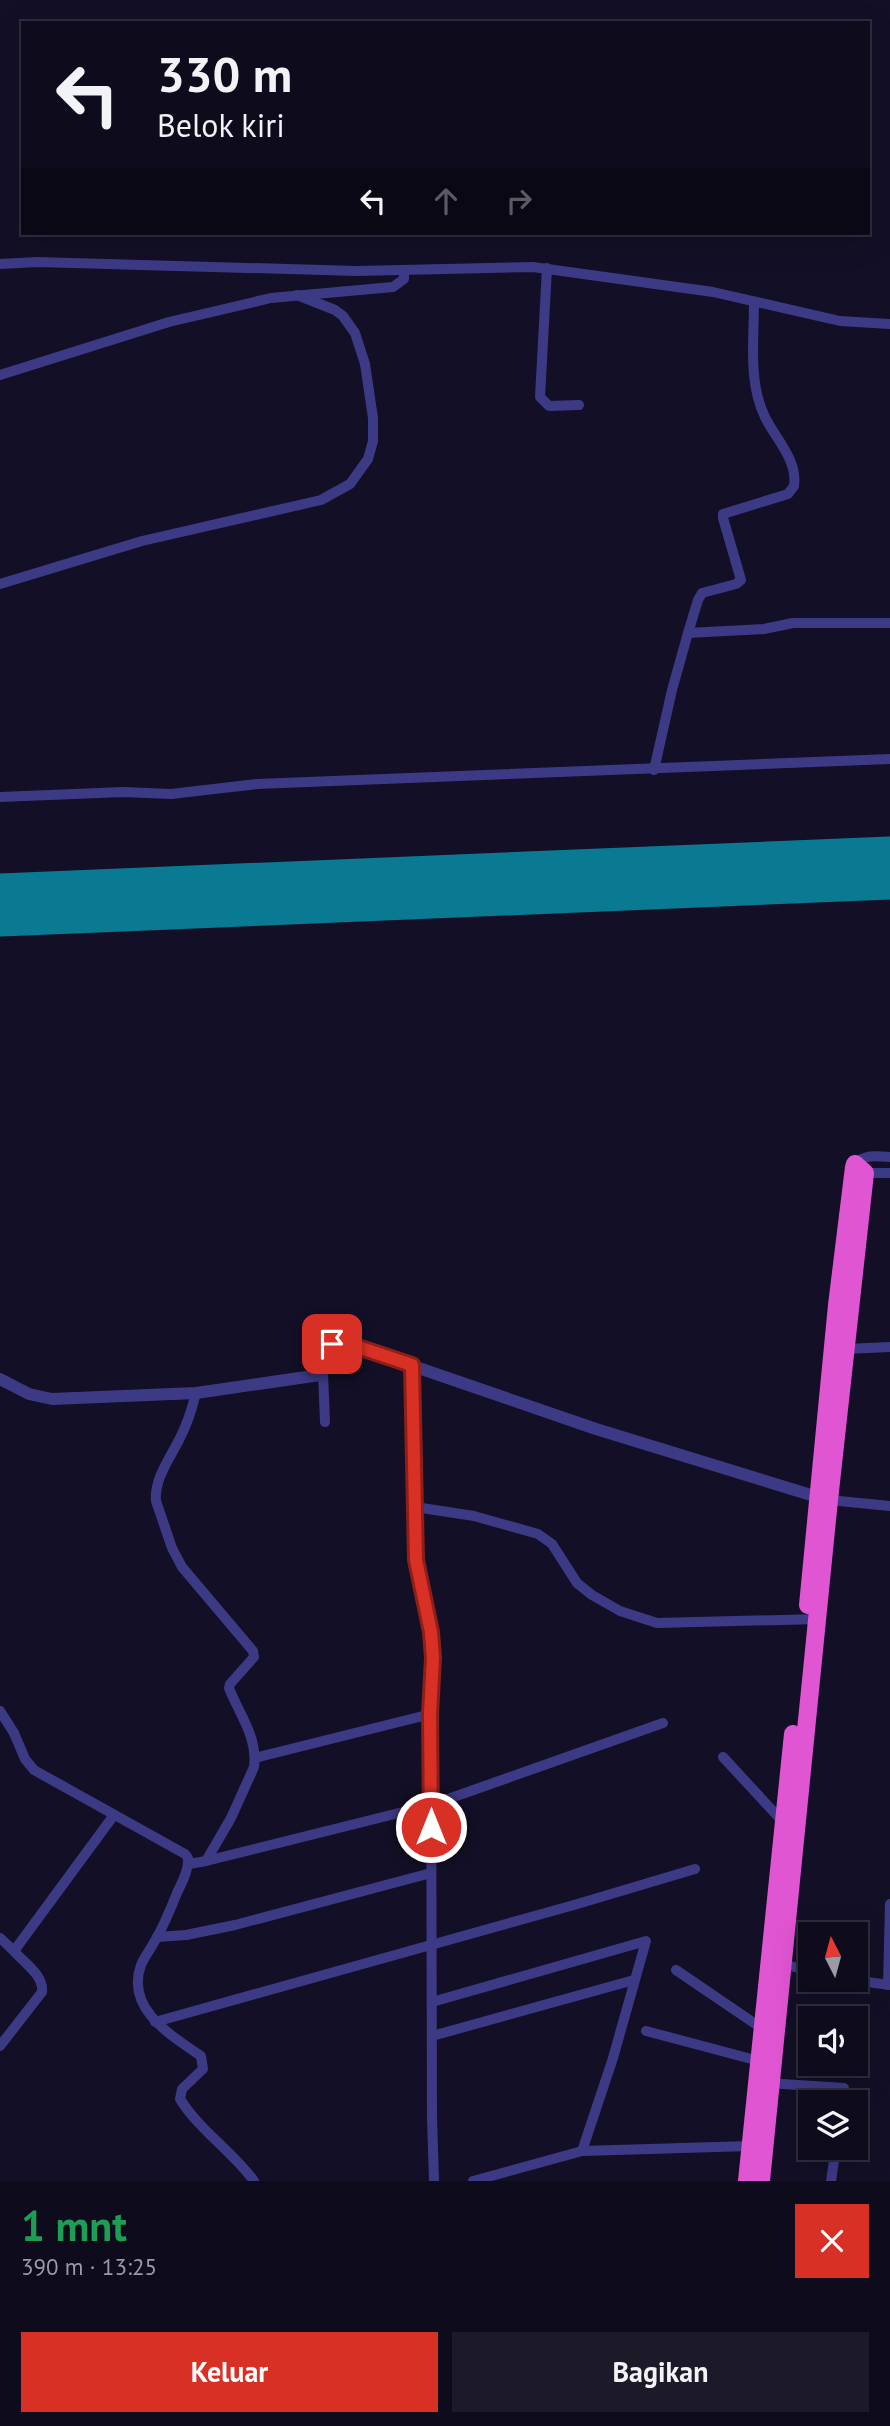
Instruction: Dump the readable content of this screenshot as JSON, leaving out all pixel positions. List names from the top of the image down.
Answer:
{
  "north": "top",
  "page": {
    "turn": ["330 m", "Belok kiri"],
    "heading": ["1 mnt", "390 m · 13:25"],
    "buttons": ["Keluar", "Bagikan"]
  }
}
